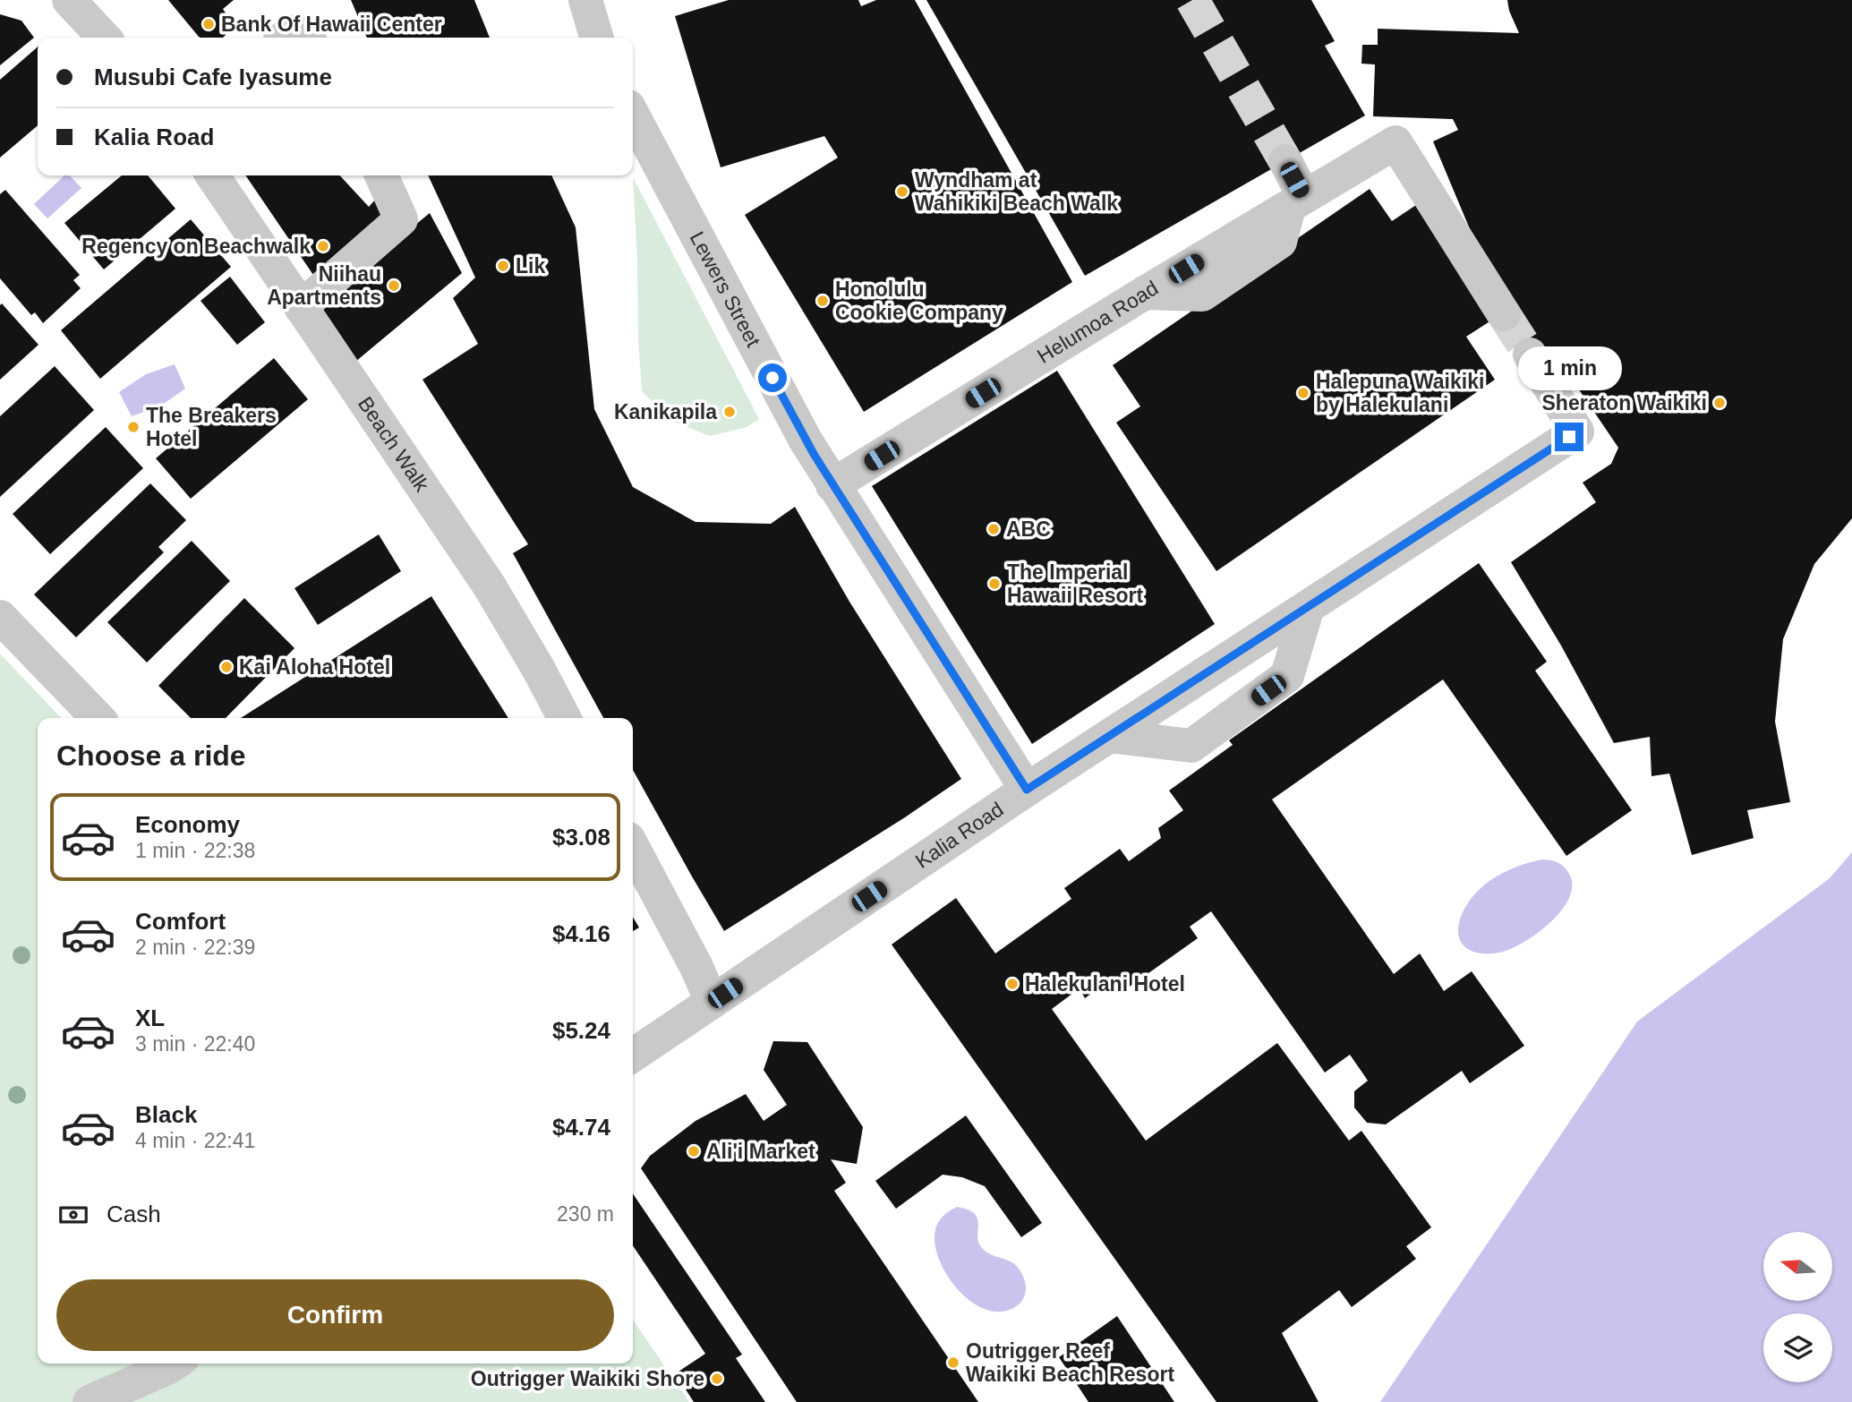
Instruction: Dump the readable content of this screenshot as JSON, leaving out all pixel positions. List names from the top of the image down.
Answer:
{
  "streets": {
    "street": [
      "Lewers Street",
      "Helumoa Road",
      "Beach Walk",
      "Kalia Road"
    ]
  },
  "crossings": [
    ["Lewers Street", "Helumoa Road"],
    ["Lewers Street", "Kalia Road"]
  ],
  "places": [
    "Bank Of Hawaii Center",
    "Wyndham at Wahikiki Beach Walk",
    "Regency on Beachwalk",
    "Lik",
    "Niihau Apartments",
    "Honolulu Cookie Company",
    "Halepuna Waikiki by Halekulani",
    "Sheraton Waikiki",
    "Kanikapila",
    "The Breakers Hotel",
    "ABC",
    "The Imperial Hawaii Resort",
    "Kai Aloha Hotel",
    "Halekulani Hotel",
    "Ali'i Market",
    "Outrigger Reef Waikiki Beach Resort",
    "Outrigger Waikiki Shore"
  ],
  "north": "left",
  "page": {
    "banner": ["Musubi Cafe Iyasume", "Kalia Road"],
    "bubble": "1 min",
    "heading": "Choose a ride",
    "list": [
      {
        "name": "Economy",
        "note": "1 min · 22:38",
        "value": "$3.08"
      },
      {
        "name": "Comfort",
        "note": "2 min · 22:39",
        "value": "$4.16"
      },
      {
        "name": "XL",
        "note": "3 min · 22:40",
        "value": "$5.24"
      },
      {
        "name": "Black",
        "note": "4 min · 22:41",
        "value": "$4.74"
      }
    ],
    "pay": ["Cash", "230 m"],
    "buttons": "Confirm"
  }
}
